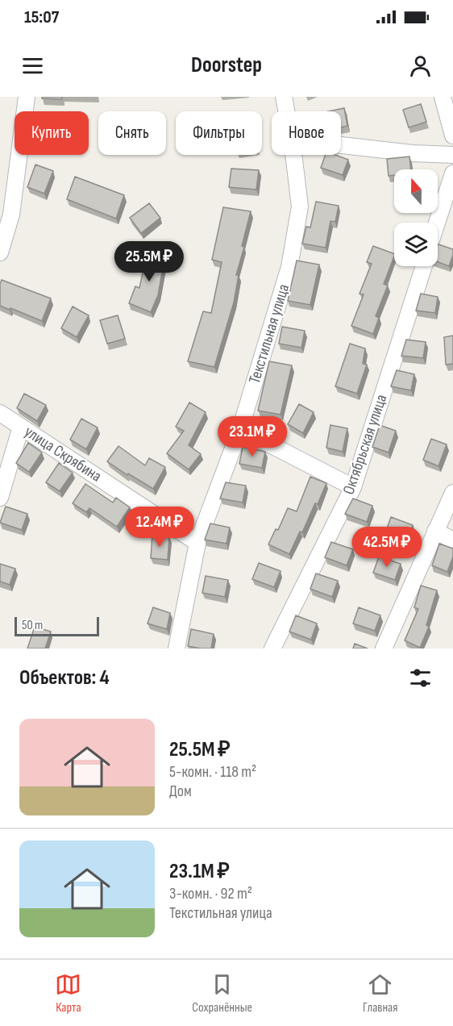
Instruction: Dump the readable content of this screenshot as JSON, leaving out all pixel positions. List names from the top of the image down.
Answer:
{
  "streets": {
    "street": ["Текстильная улица", "Октябрьская улица", "улица Скрябина"]
  },
  "crossings": [
    ["Текстильная улица", "улица Скрябина"]
  ],
  "scale_bar": "50 m",
  "north": "top",
  "page": {
    "status": "15:07",
    "header": "Doorstep",
    "chip": [
      "Купить",
      "Снять",
      "Фильтры",
      "Новое"
    ],
    "price": [
      "25.5M ₽",
      "23.1M ₽",
      "12.4M ₽",
      "42.5M ₽"
    ],
    "scale": "50 m",
    "heading": "Объектов: 4",
    "list": [
      {
        "name": "25.5M ₽",
        "note": "5-комн. · 118 m² · Дом"
      },
      {
        "name": "23.1M ₽",
        "note": "3-комн. · 92 m² · Текстильная улица"
      }
    ],
    "tabs": ["Карта", "Сохранённые", "Главная"]
  }
}
